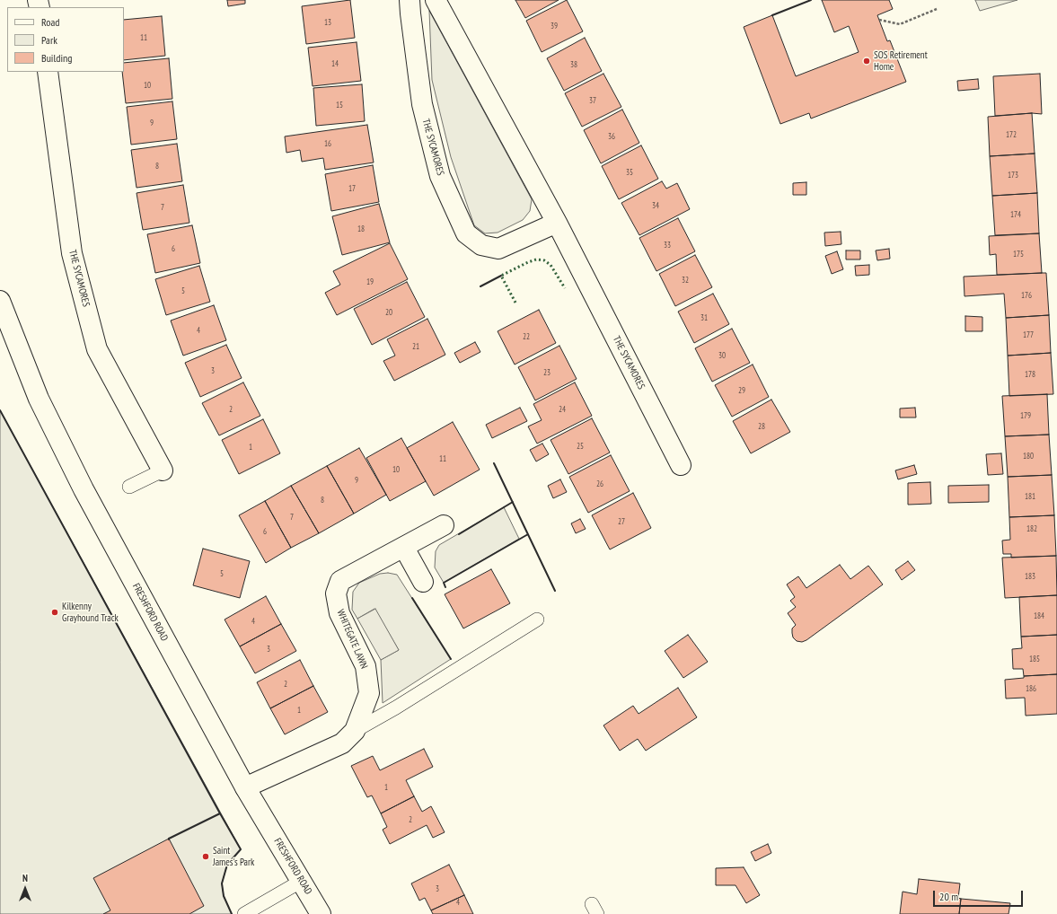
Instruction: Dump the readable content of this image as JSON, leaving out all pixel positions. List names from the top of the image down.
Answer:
{
  "streets": {
    "street": ["THE SYCAMORES", "FRESHFORD ROAD", "WHITEGATE LAWN"]
  },
  "crossings": [
    ["FRESHFORD ROAD", "WHITEGATE LAWN"]
  ],
  "places": ["SOS Retirement Home", "Kilkenny Grayhound Track", "Saint James's Park"],
  "house_numbers": [
    "13",
    "39",
    "11",
    "14",
    "38",
    "10",
    "37",
    "15",
    "9",
    "172",
    "36",
    "16",
    "8",
    "35",
    "173",
    "17",
    "34",
    "7",
    "174",
    "18",
    "33",
    "6",
    "175",
    "32",
    "19",
    "5",
    "176",
    "20",
    "31",
    "4",
    "177",
    "22",
    "21",
    "30",
    "3",
    "23",
    "178",
    "29",
    "2",
    "24",
    "179",
    "28",
    "25",
    "1",
    "180",
    "11",
    "10",
    "9",
    "26",
    "181",
    "8",
    "7",
    "27",
    "182",
    "6",
    "5",
    "183",
    "184",
    "4",
    "3",
    "185",
    "2",
    "186",
    "1",
    "1",
    "2",
    "3",
    "4"
  ],
  "legend": ["Road", "Park", "Building"],
  "scale_bar": "20 m",
  "north": "top"
}
